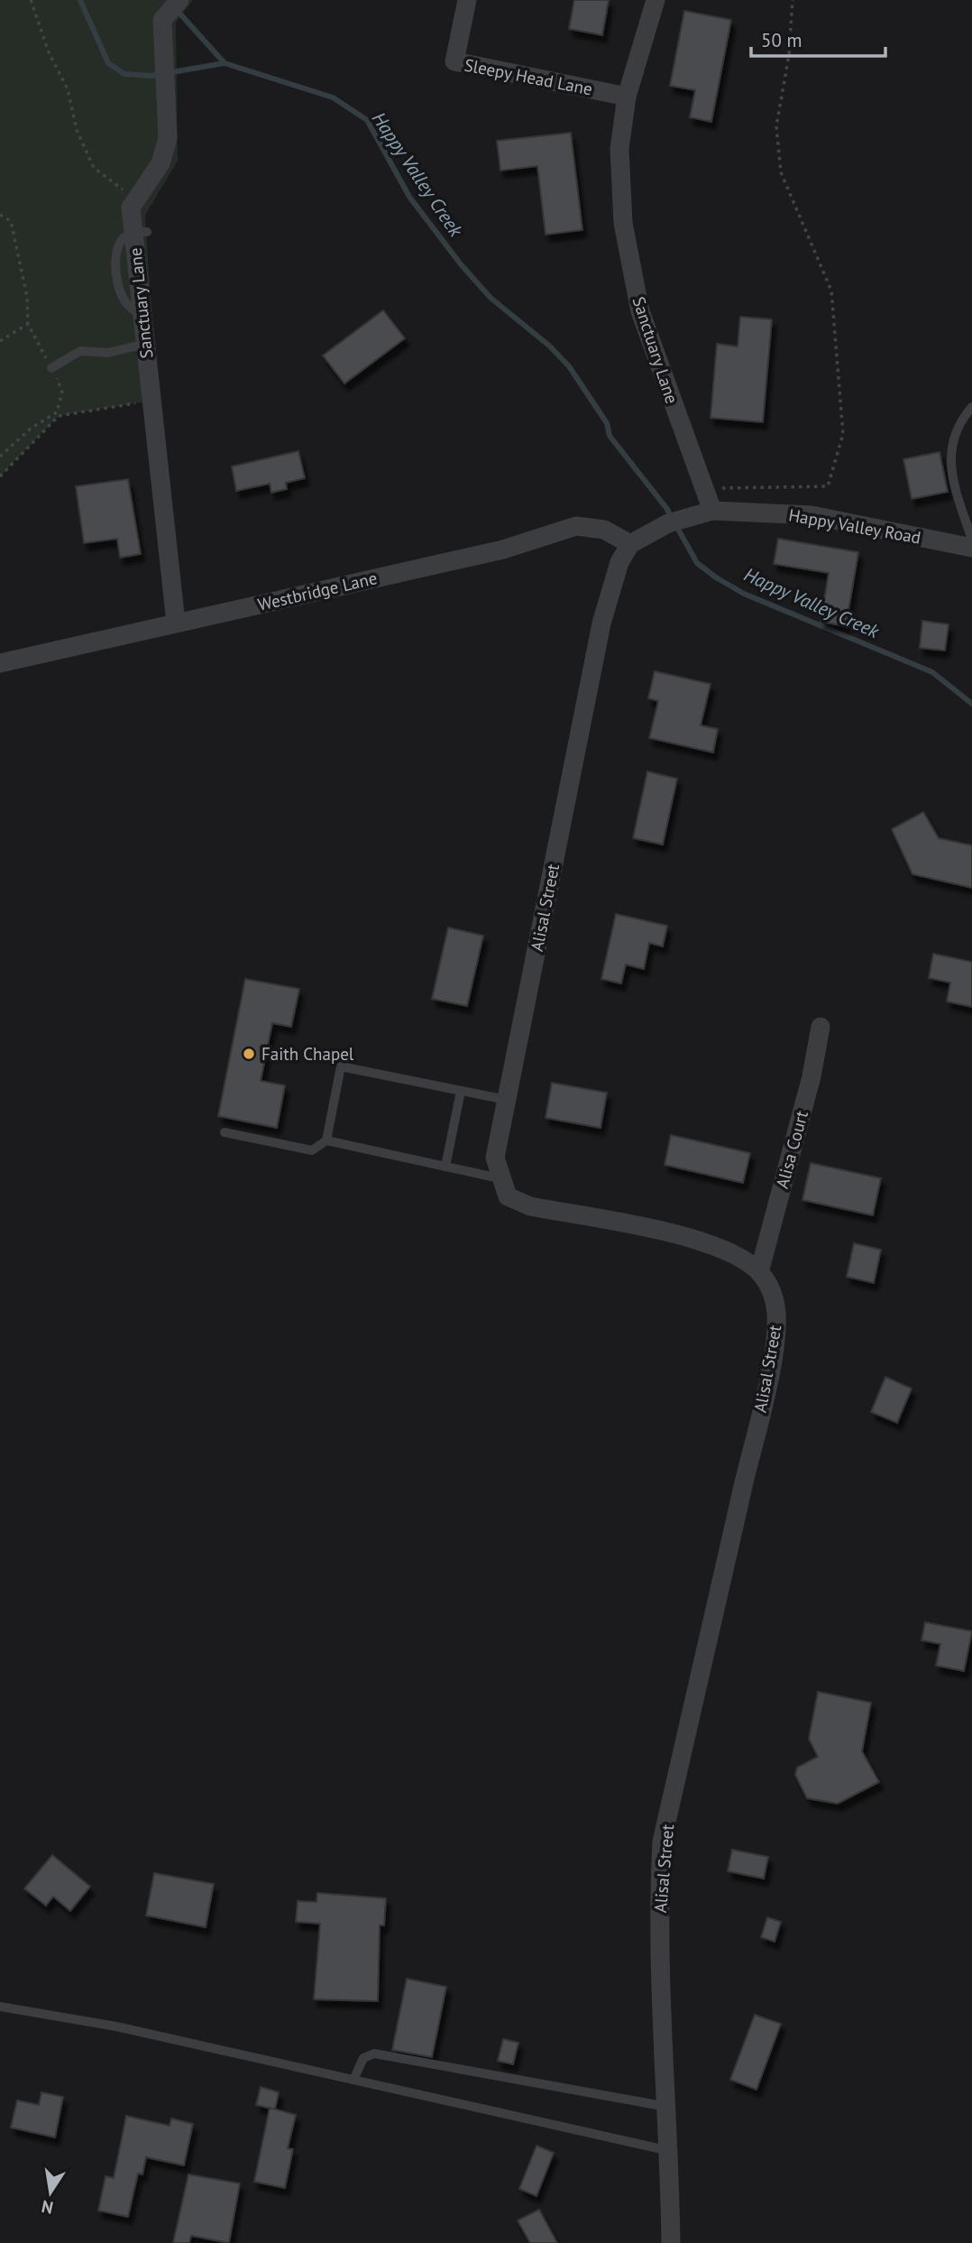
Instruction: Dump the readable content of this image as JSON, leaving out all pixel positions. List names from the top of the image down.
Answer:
{
  "streets": {
    "street": [
      "Sleepy Head Lane",
      "Sanctuary Lane",
      "Happy Valley Road",
      "Westbridge Lane",
      "Alisal Street",
      "Alisa Court"
    ]
  },
  "crossings": [
    ["Sleepy Head Lane", "Sanctuary Lane"],
    ["Sanctuary Lane", "Happy Valley Road"],
    ["Sanctuary Lane", "Westbridge Lane"],
    ["Happy Valley Road", "Westbridge Lane"],
    ["Happy Valley Road", "Alisal Street"],
    ["Westbridge Lane", "Alisal Street"],
    ["Alisal Street", "Alisa Court"]
  ],
  "water": ["Happy Valley Creek"],
  "places": ["Faith Chapel"],
  "scale_bar": "50 m",
  "north": "bottom"
}
